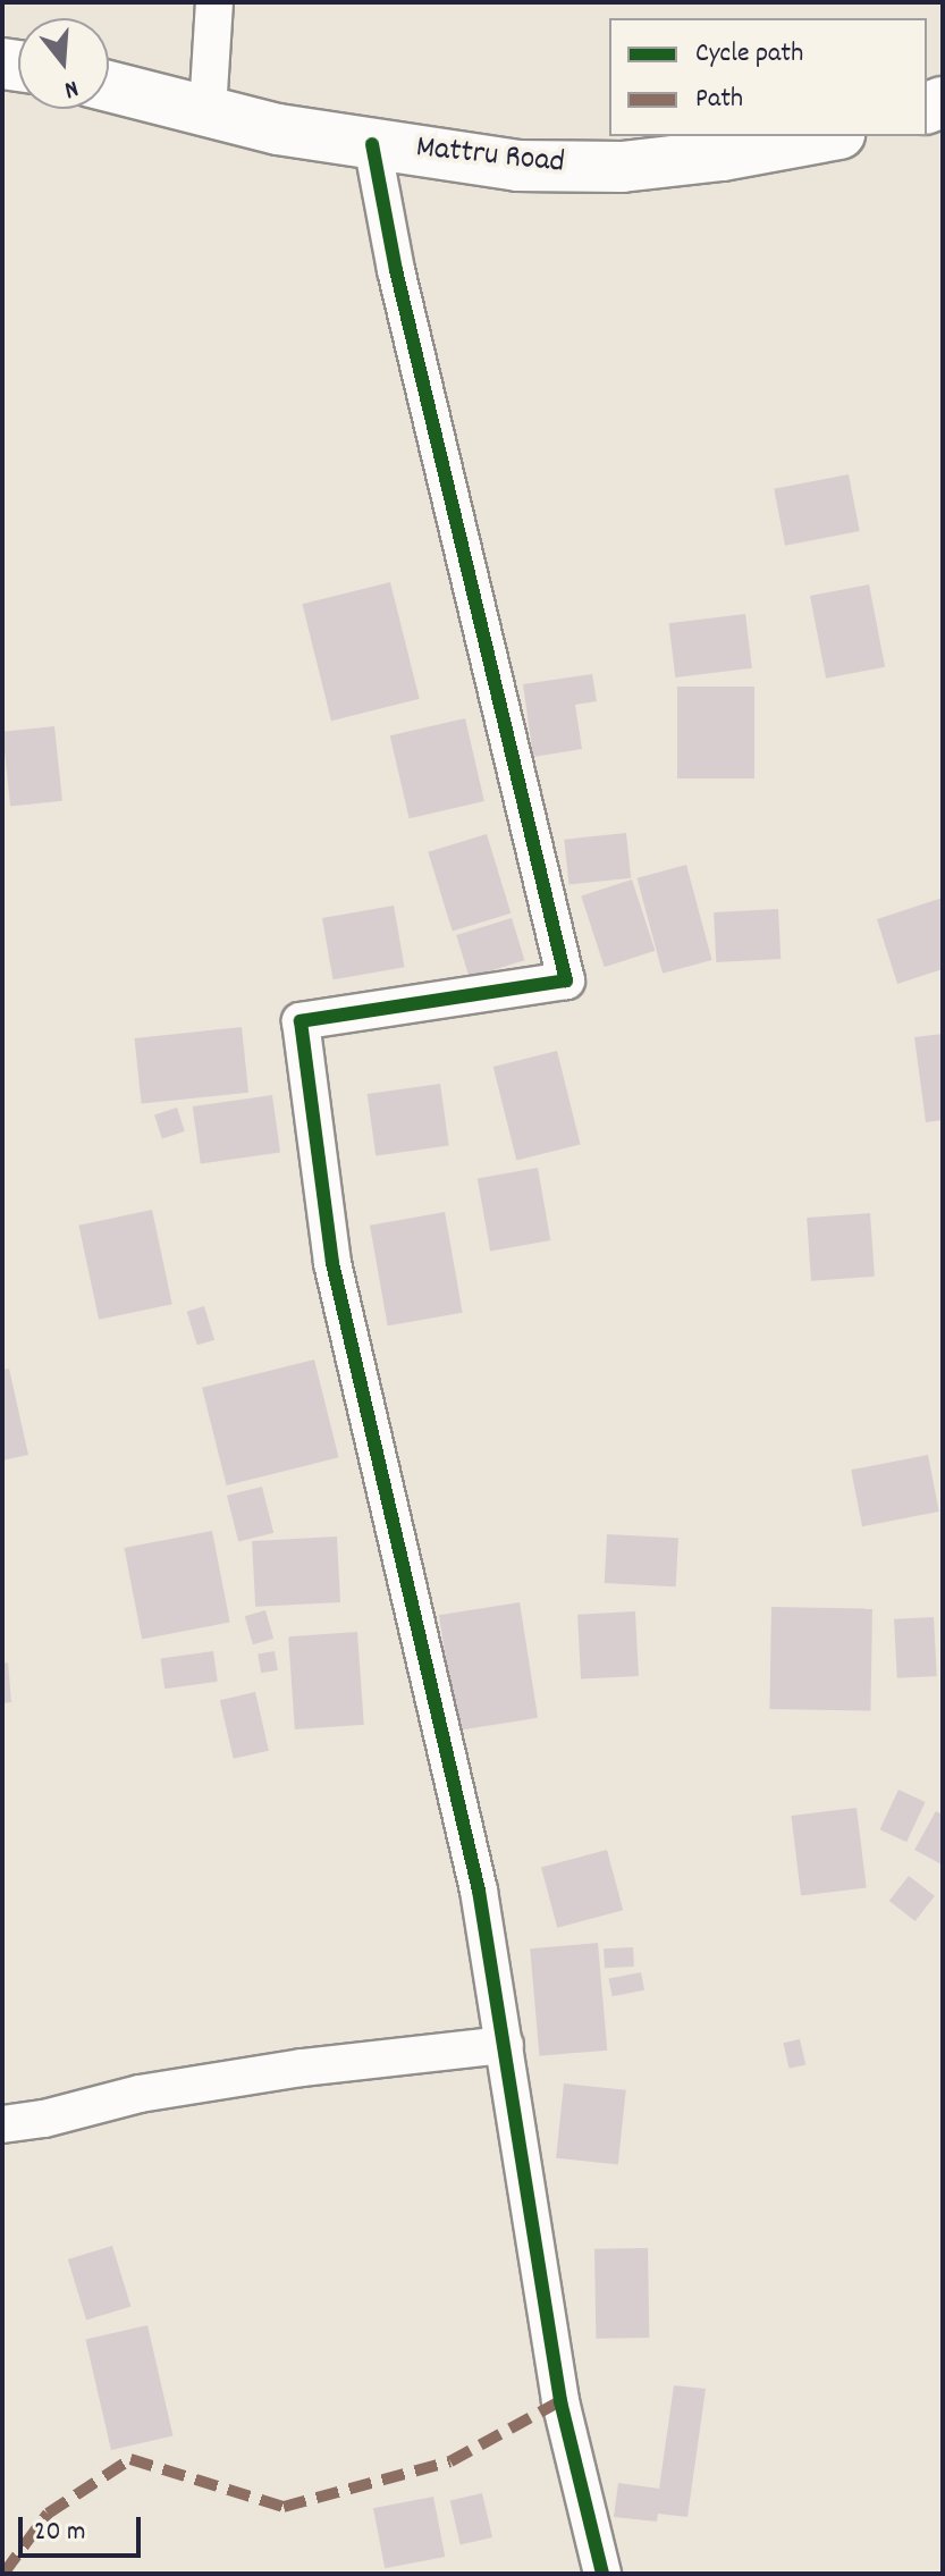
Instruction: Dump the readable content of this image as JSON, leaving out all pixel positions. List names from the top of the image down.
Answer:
{
  "streets": {
    "main road": ["Mattru Road"]
  },
  "legend": ["Cycle path", "Path"],
  "scale_bar": "20 m",
  "north": "bottom"
}
